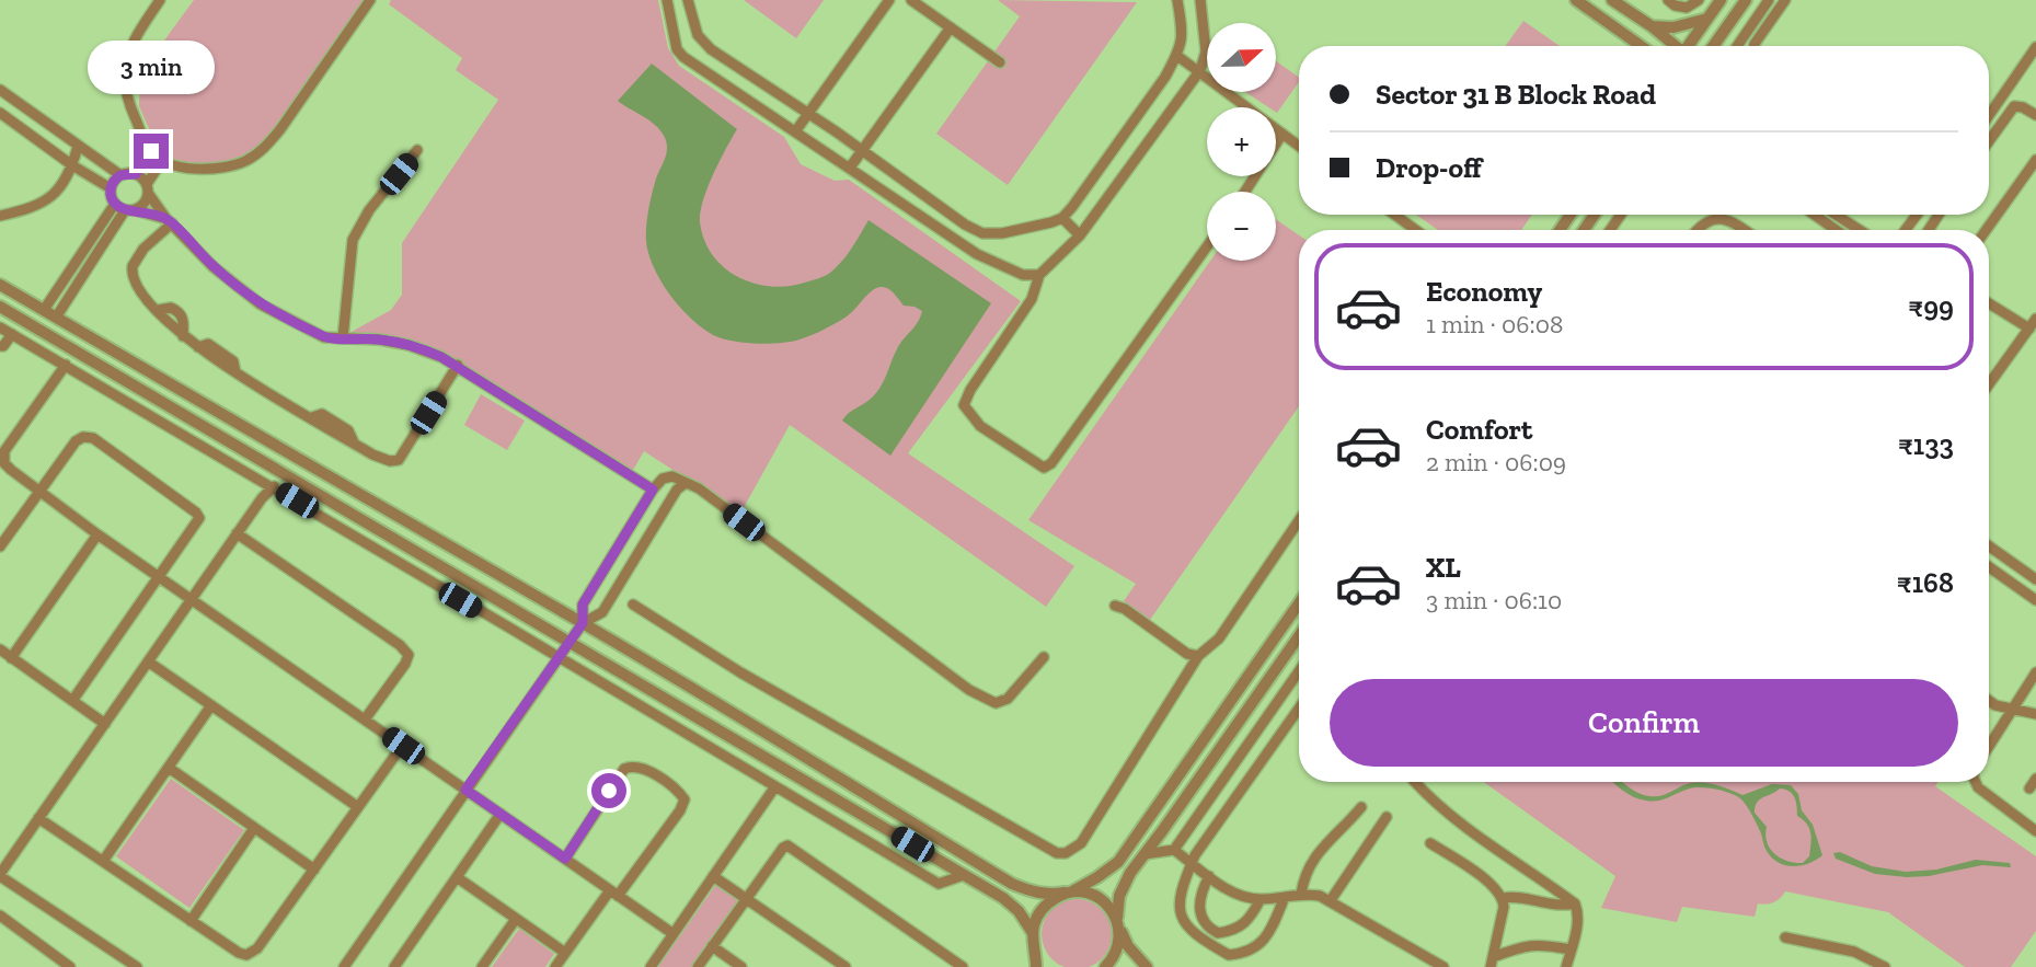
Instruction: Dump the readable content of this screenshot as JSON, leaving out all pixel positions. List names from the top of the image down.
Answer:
{
  "north": "right",
  "page": {
    "map_buttons": ["+", "−"],
    "bubble": "3 min",
    "banner": ["Sector 31 B Block Road", "Drop-off"],
    "list": [
      {
        "name": "Economy",
        "note": "1 min · 06:08",
        "value": "₹99"
      },
      {
        "name": "Comfort",
        "note": "2 min · 06:09",
        "value": "₹133"
      },
      {
        "name": "XL",
        "note": "3 min · 06:10",
        "value": "₹168"
      }
    ],
    "buttons": "Confirm"
  }
}
